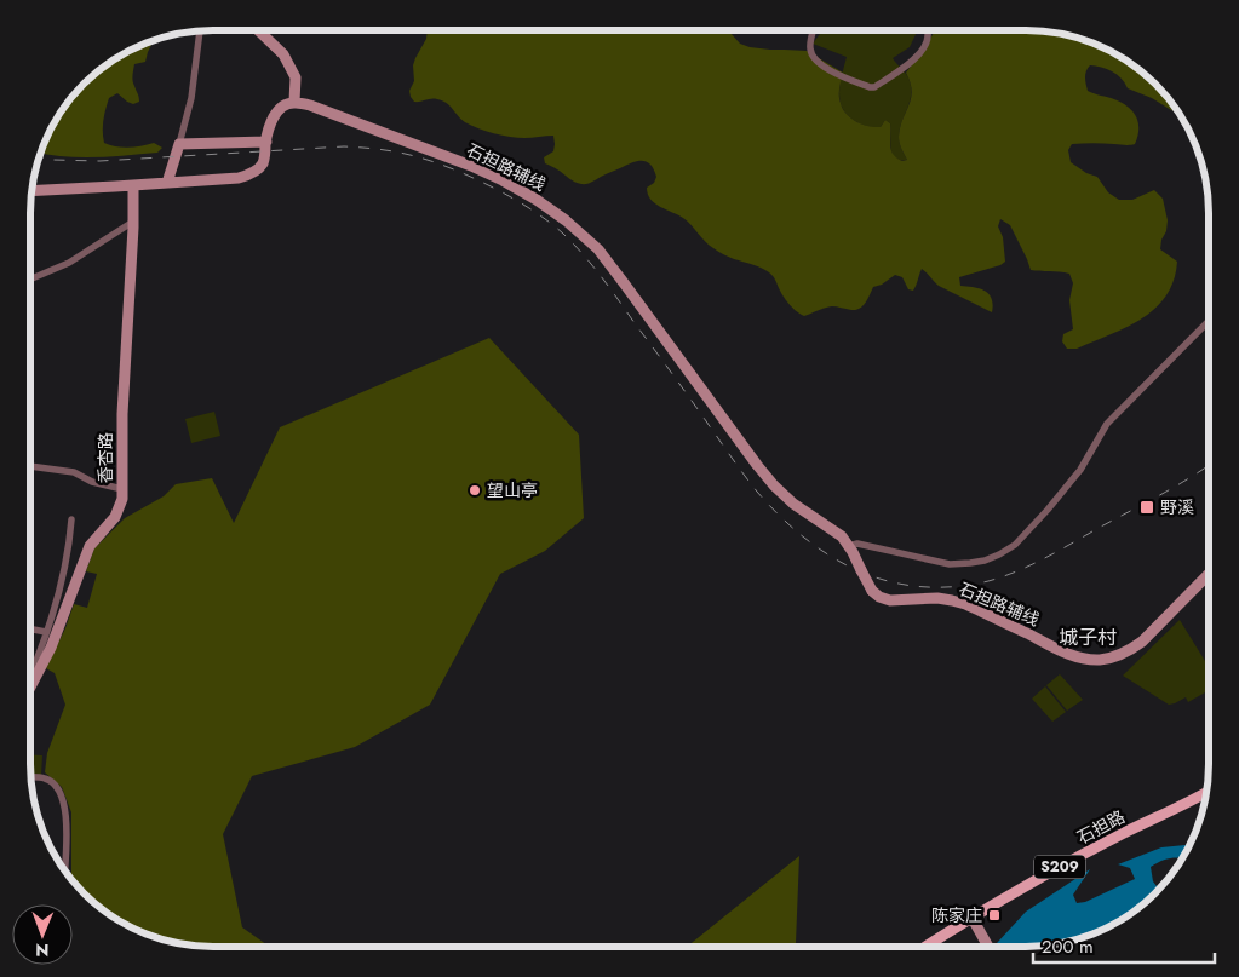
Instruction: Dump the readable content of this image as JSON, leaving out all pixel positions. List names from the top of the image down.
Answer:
{
  "streets": {
    "main road": [
      "石担路辅线",
      "香杏路",
      "石担路",
      "S209"
    ]
  },
  "districts": ["城子村"],
  "places": {
    "other": ["望山亭"],
    "transit": ["野溪", "陈家庄"]
  },
  "scale_bar": "200 m",
  "north": "bottom"
}
